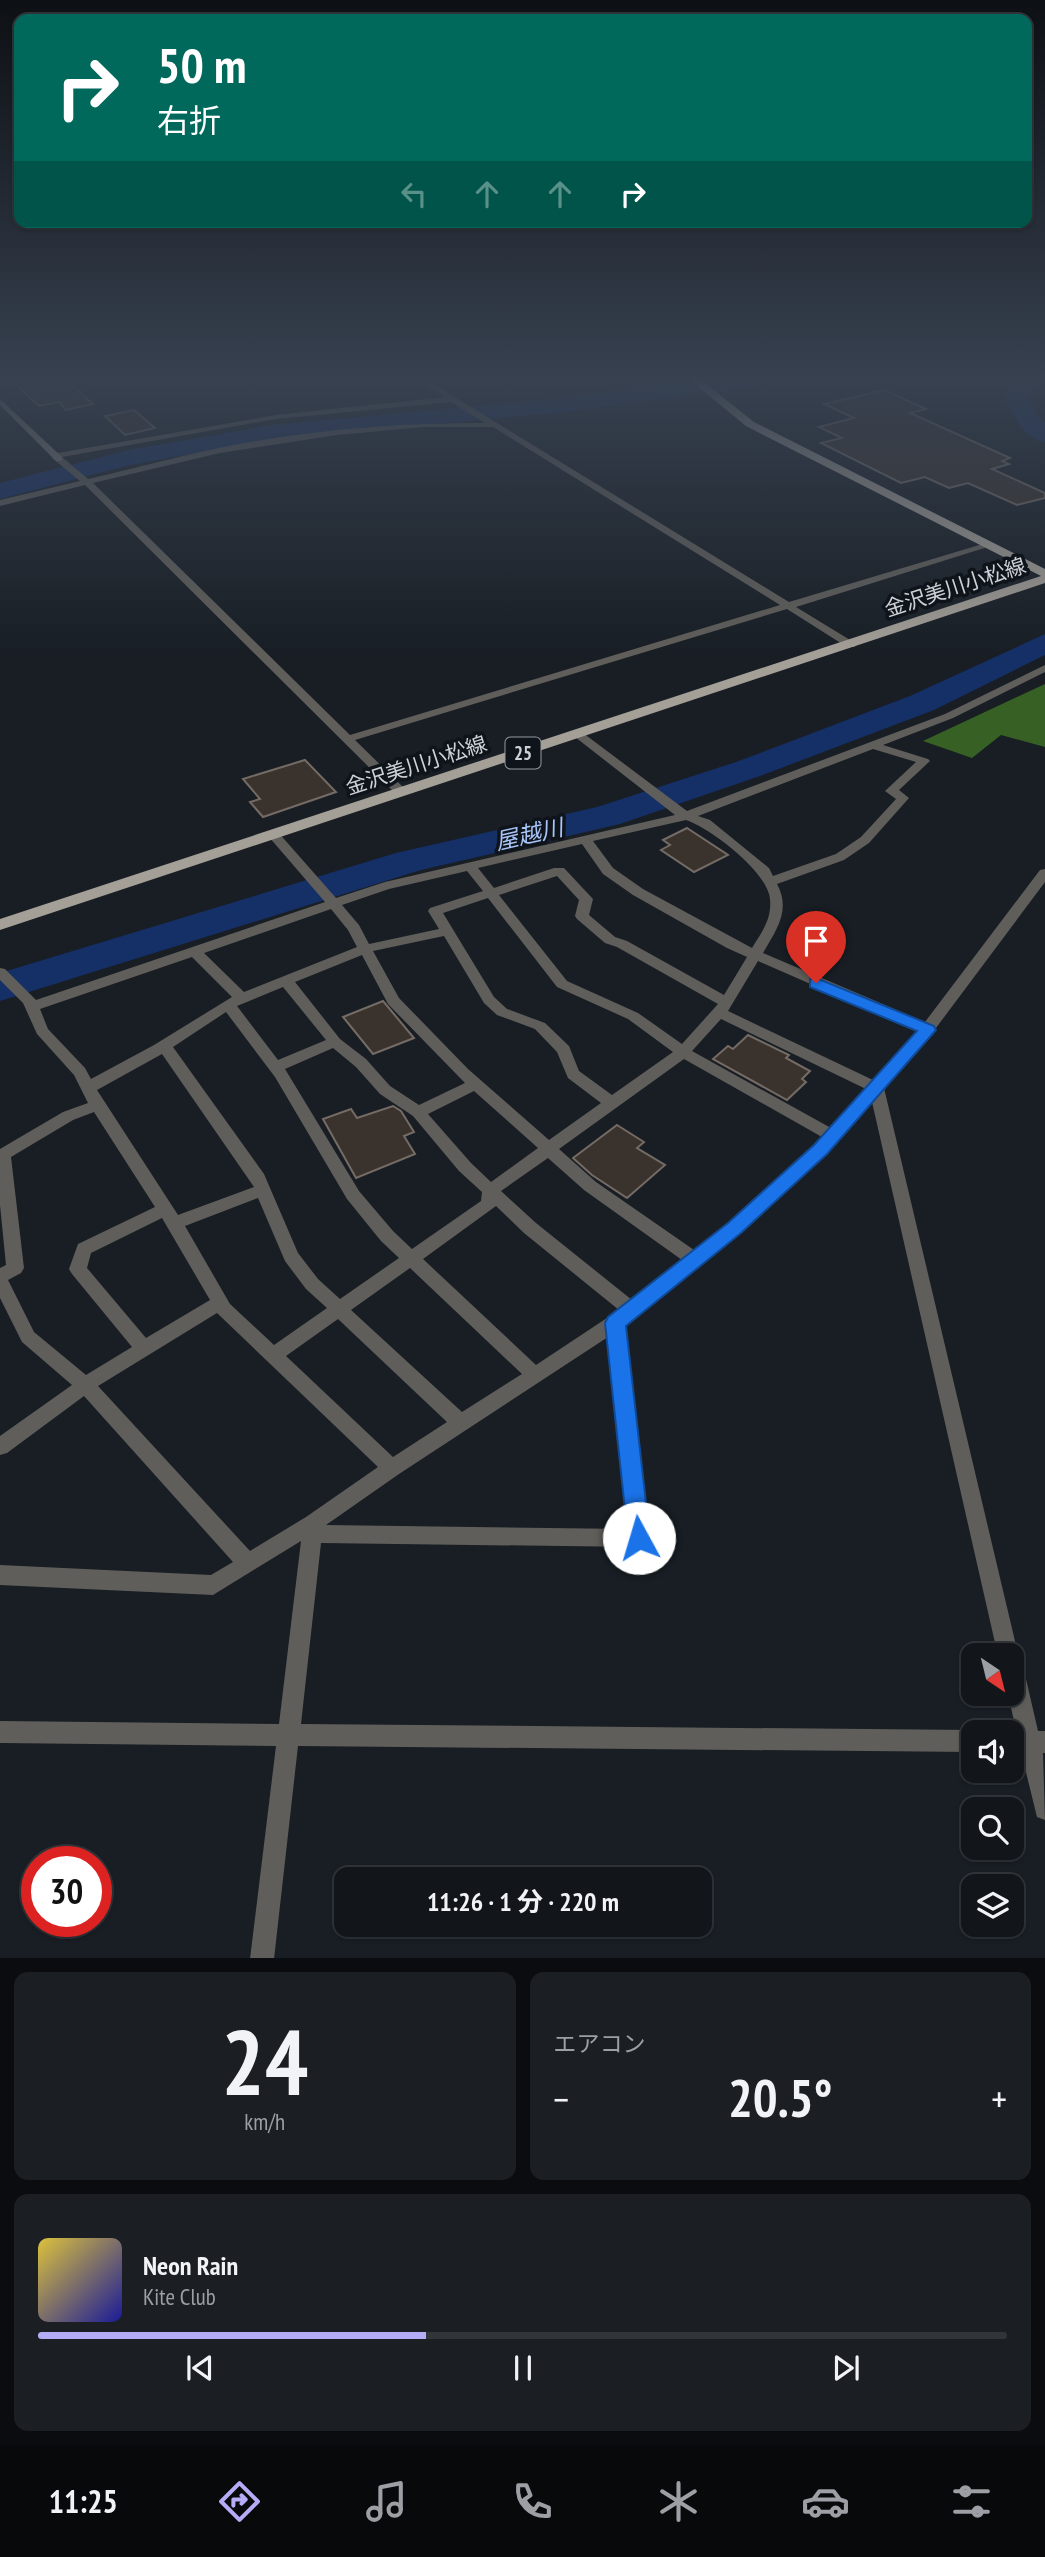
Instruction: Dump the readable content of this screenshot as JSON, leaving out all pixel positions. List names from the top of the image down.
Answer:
{
  "streets": {
    "main road": ["金沢美川小松線", "25"]
  },
  "water": ["屋越川"],
  "north": "bottom right",
  "page": {
    "turn": ["50 m", "右折"],
    "limit": "30",
    "trip": "11:26 · 1 分 · 220 m",
    "tile": [
      ["24", "km/h"],
      "エアコン"
    ],
    "heat": ["−", "20.5°", "+"],
    "song": ["Neon Rain", "Kite Club"],
    "tabs": "11:25"
  }
}
